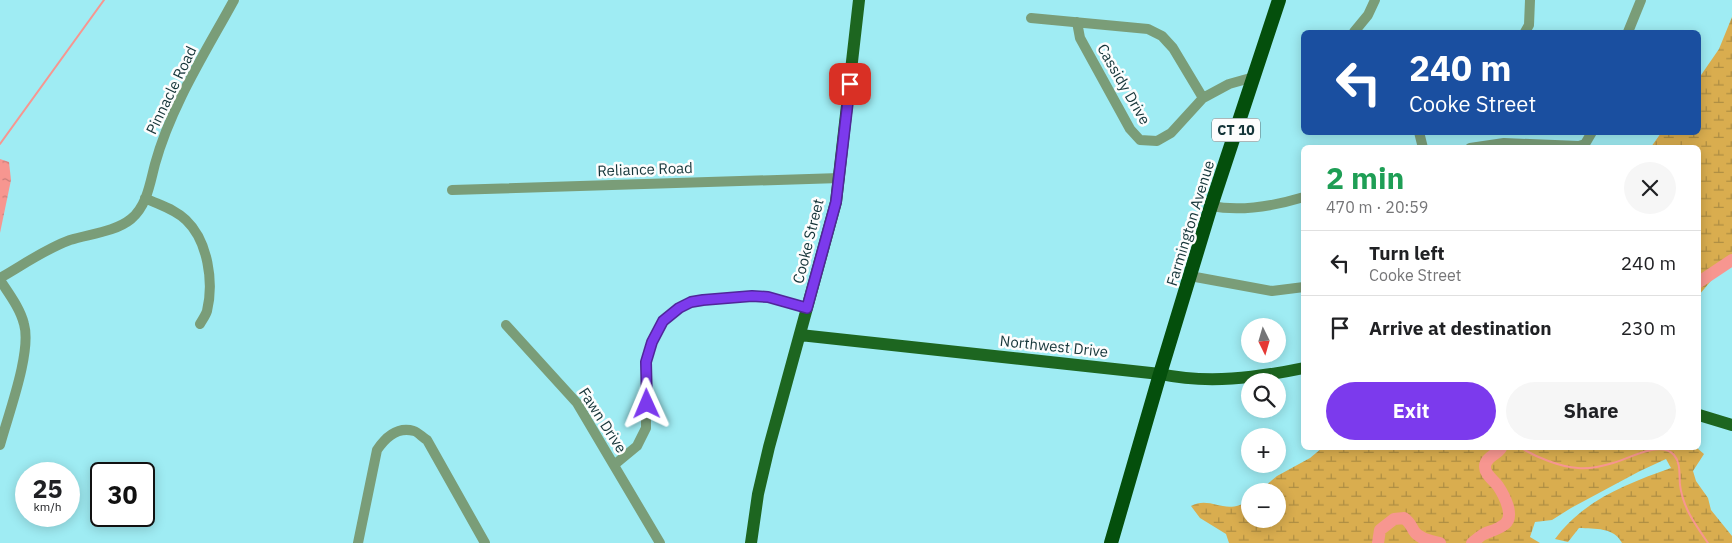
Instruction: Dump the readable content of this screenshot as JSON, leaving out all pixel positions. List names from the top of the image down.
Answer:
{
  "streets": {
    "highway": ["CT 10", "Farmington Avenue"],
    "main road": ["Cooke Street", "Northwest Drive"],
    "street": [
      "Cassidy Drive",
      "Pinnacle Road",
      "Reliance Road",
      "Fawn Drive"
    ]
  },
  "crossings": [
    ["Cassidy Drive", "Farmington Avenue"],
    ["Reliance Road", "Cooke Street"],
    ["Farmington Avenue", "Northwest Drive"],
    ["Cooke Street", "Northwest Drive"]
  ],
  "north": "bottom",
  "page": {
    "turn": ["240 m", "Cooke Street"],
    "heading": ["2 min", "470 m · 20:59"],
    "list": [
      {
        "name": "Turn left",
        "note": "Cooke Street",
        "value": "240 m"
      },
      {
        "name": "Arrive at destination",
        "value": "230 m"
      }
    ],
    "map_buttons": ["+", "−"],
    "buttons": ["Exit", "Share"],
    "speed": "25 km/h",
    "limit": "30"
  }
}
